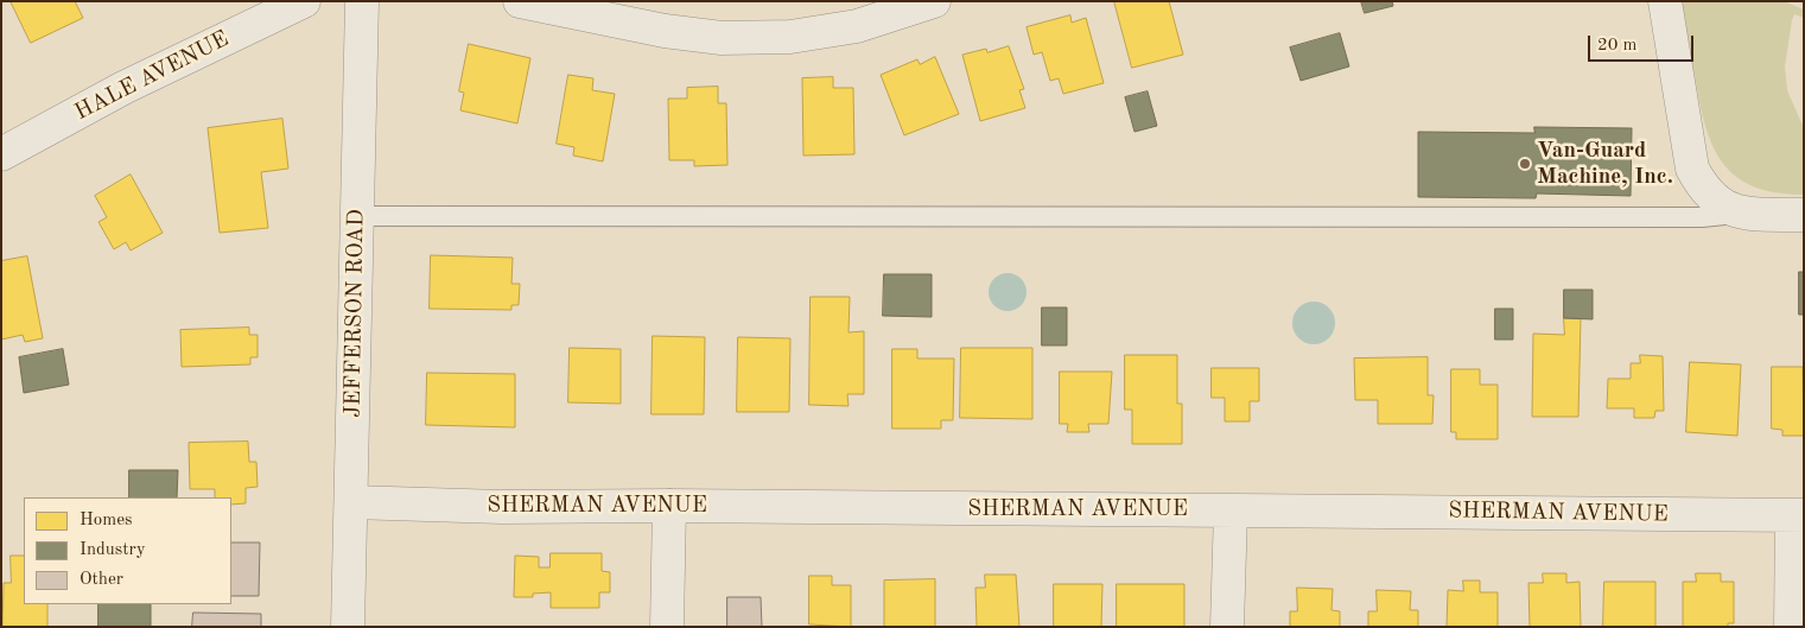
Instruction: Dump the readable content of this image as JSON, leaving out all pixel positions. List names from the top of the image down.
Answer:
{
  "streets": {
    "street": ["HALE AVENUE", "JEFFERSON ROAD", "SHERMAN AVENUE"]
  },
  "crossings": [
    ["JEFFERSON ROAD", "SHERMAN AVENUE"]
  ],
  "places": ["Van-Guard Machine, Inc."],
  "legend": ["Homes", "Industry", "Other"],
  "scale_bar": "20 m"
}
